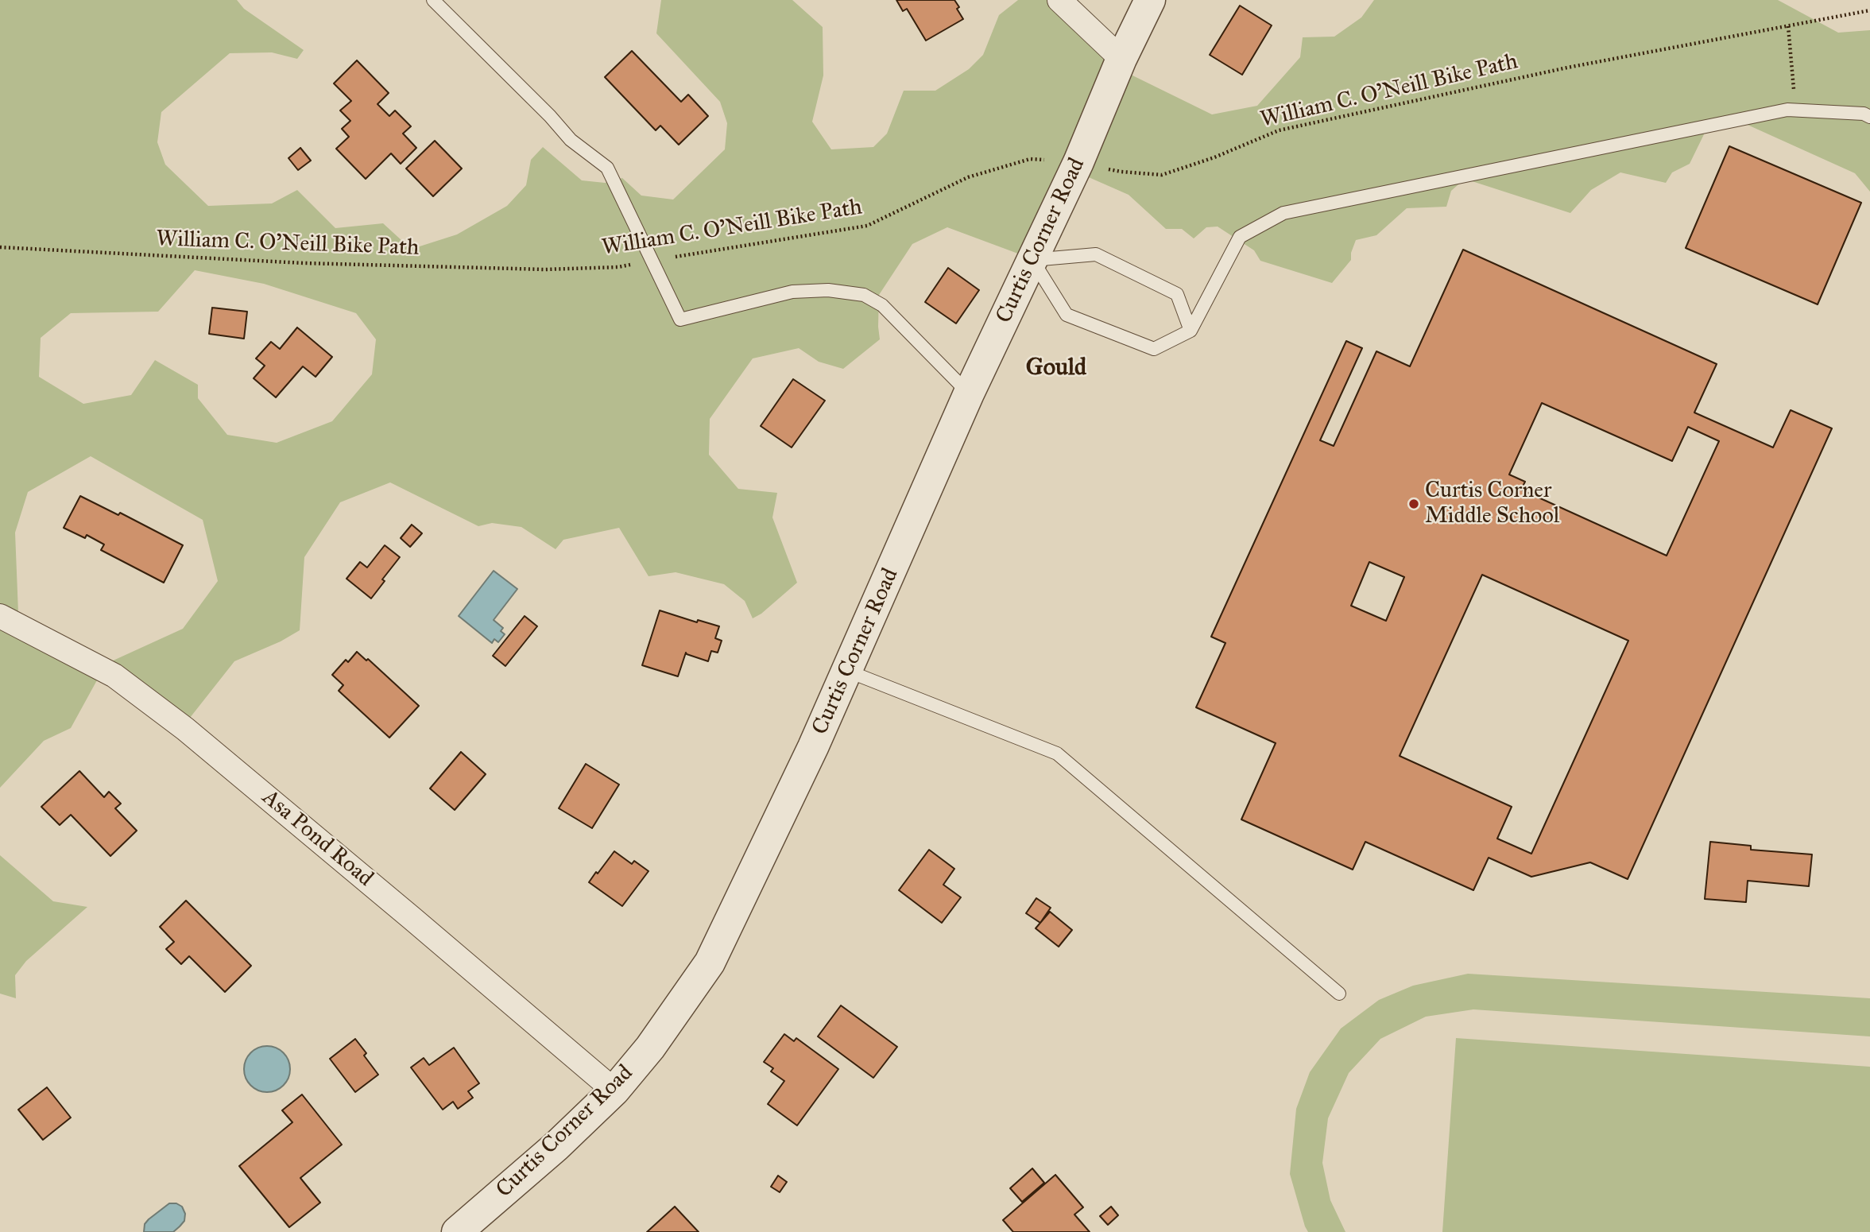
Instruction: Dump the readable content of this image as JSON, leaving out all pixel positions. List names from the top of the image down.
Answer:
{
  "streets": {
    "street": ["Curtis Corner Road", "Asa Pond Road"],
    "path": ["William C. O'Neill Bike Path"]
  },
  "crossings": [
    ["William C. O'Neill Bike Path", "Curtis Corner Road"],
    ["Curtis Corner Road", "Asa Pond Road"]
  ],
  "districts": ["Gould"],
  "places": ["Curtis Corner Middle School"]
}
